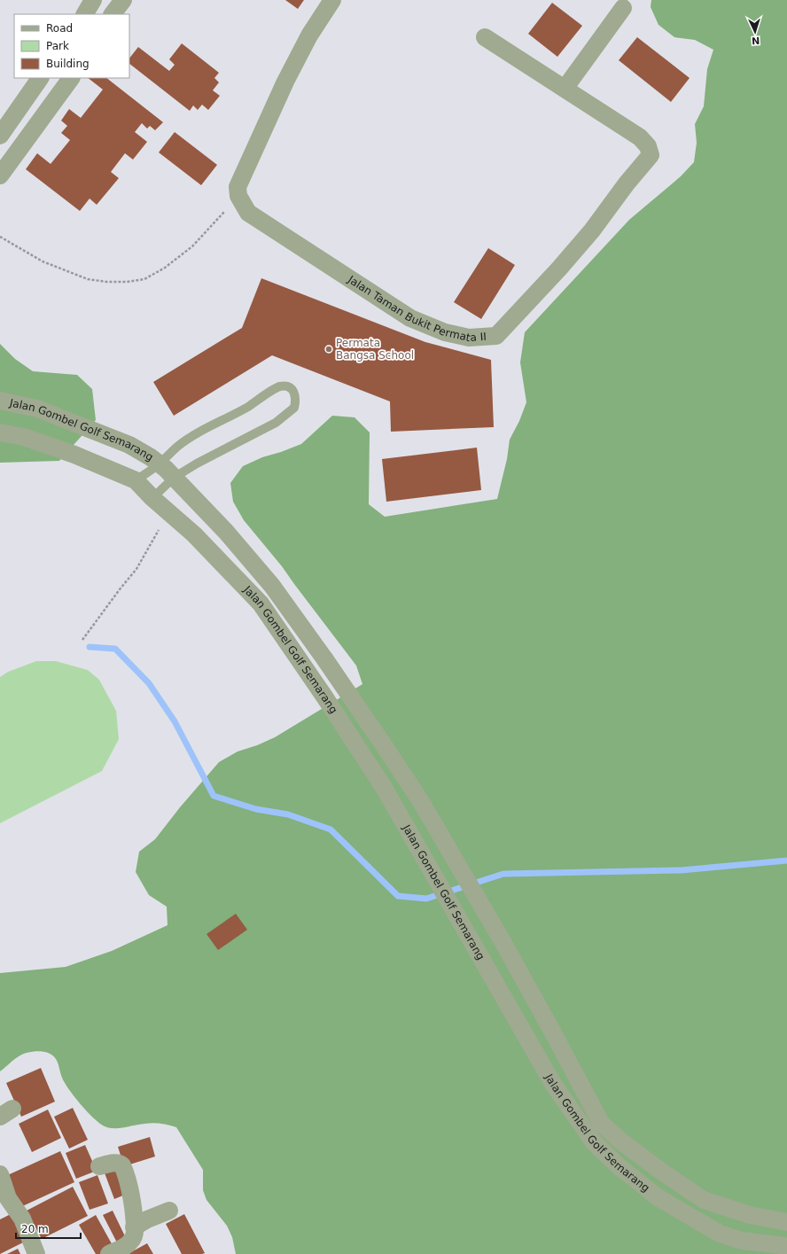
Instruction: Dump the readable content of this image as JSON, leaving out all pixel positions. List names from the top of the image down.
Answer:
{
  "streets": {
    "street": ["Jalan Taman Bukit Permata II", "Jalan Gombel Golf Semarang"]
  },
  "places": ["Permata Bangsa School"],
  "legend": ["Road", "Park", "Building"],
  "scale_bar": "20 m",
  "north": "bottom"
}
